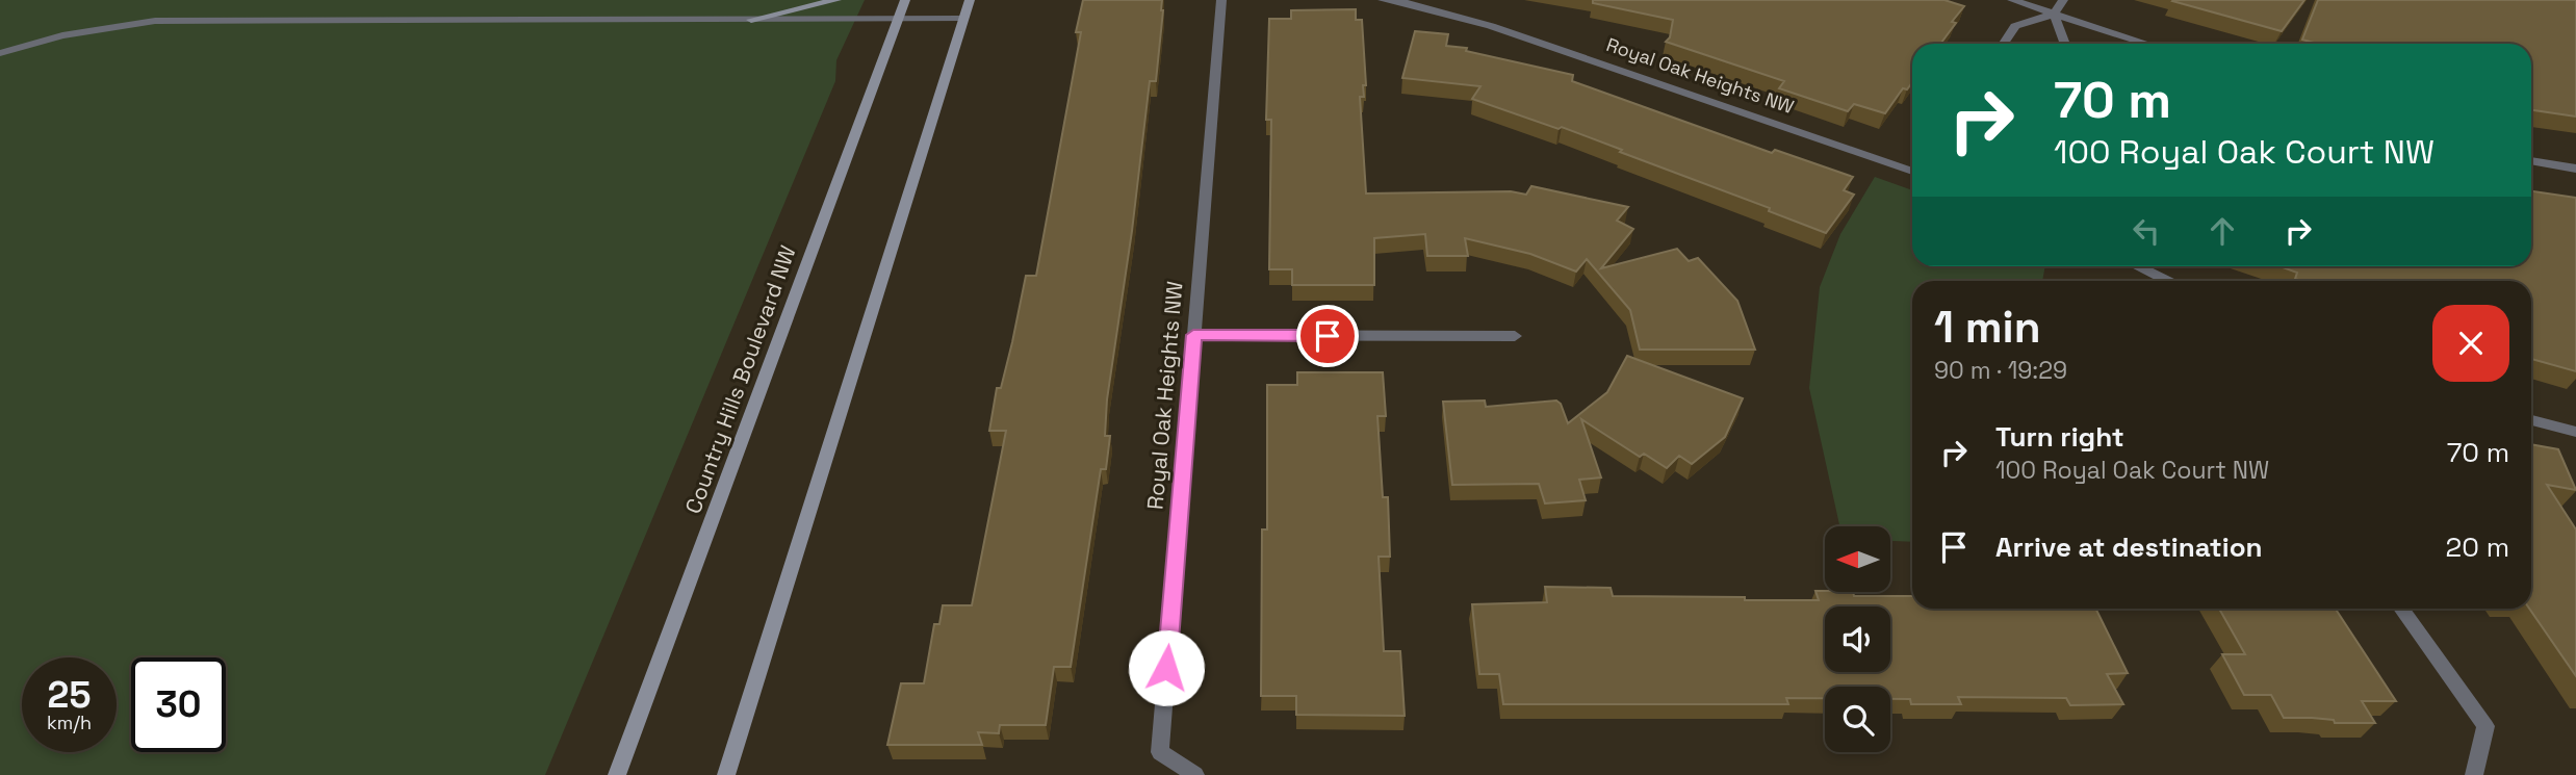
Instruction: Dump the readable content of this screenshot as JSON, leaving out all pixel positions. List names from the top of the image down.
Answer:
{
  "streets": {
    "main road": ["Country Hills Boulevard NW"],
    "street": ["Royal Oak Heights NW"]
  },
  "north": "left",
  "page": {
    "turn": ["70 m", "100 Royal Oak Court NW"],
    "heading": ["1 min", "90 m · 19:29"],
    "list": [
      {
        "name": "Turn right",
        "note": "100 Royal Oak Court NW",
        "value": "70 m"
      },
      {
        "name": "Arrive at destination",
        "value": "20 m"
      }
    ],
    "speed": "25 km/h",
    "limit": "30"
  }
}
